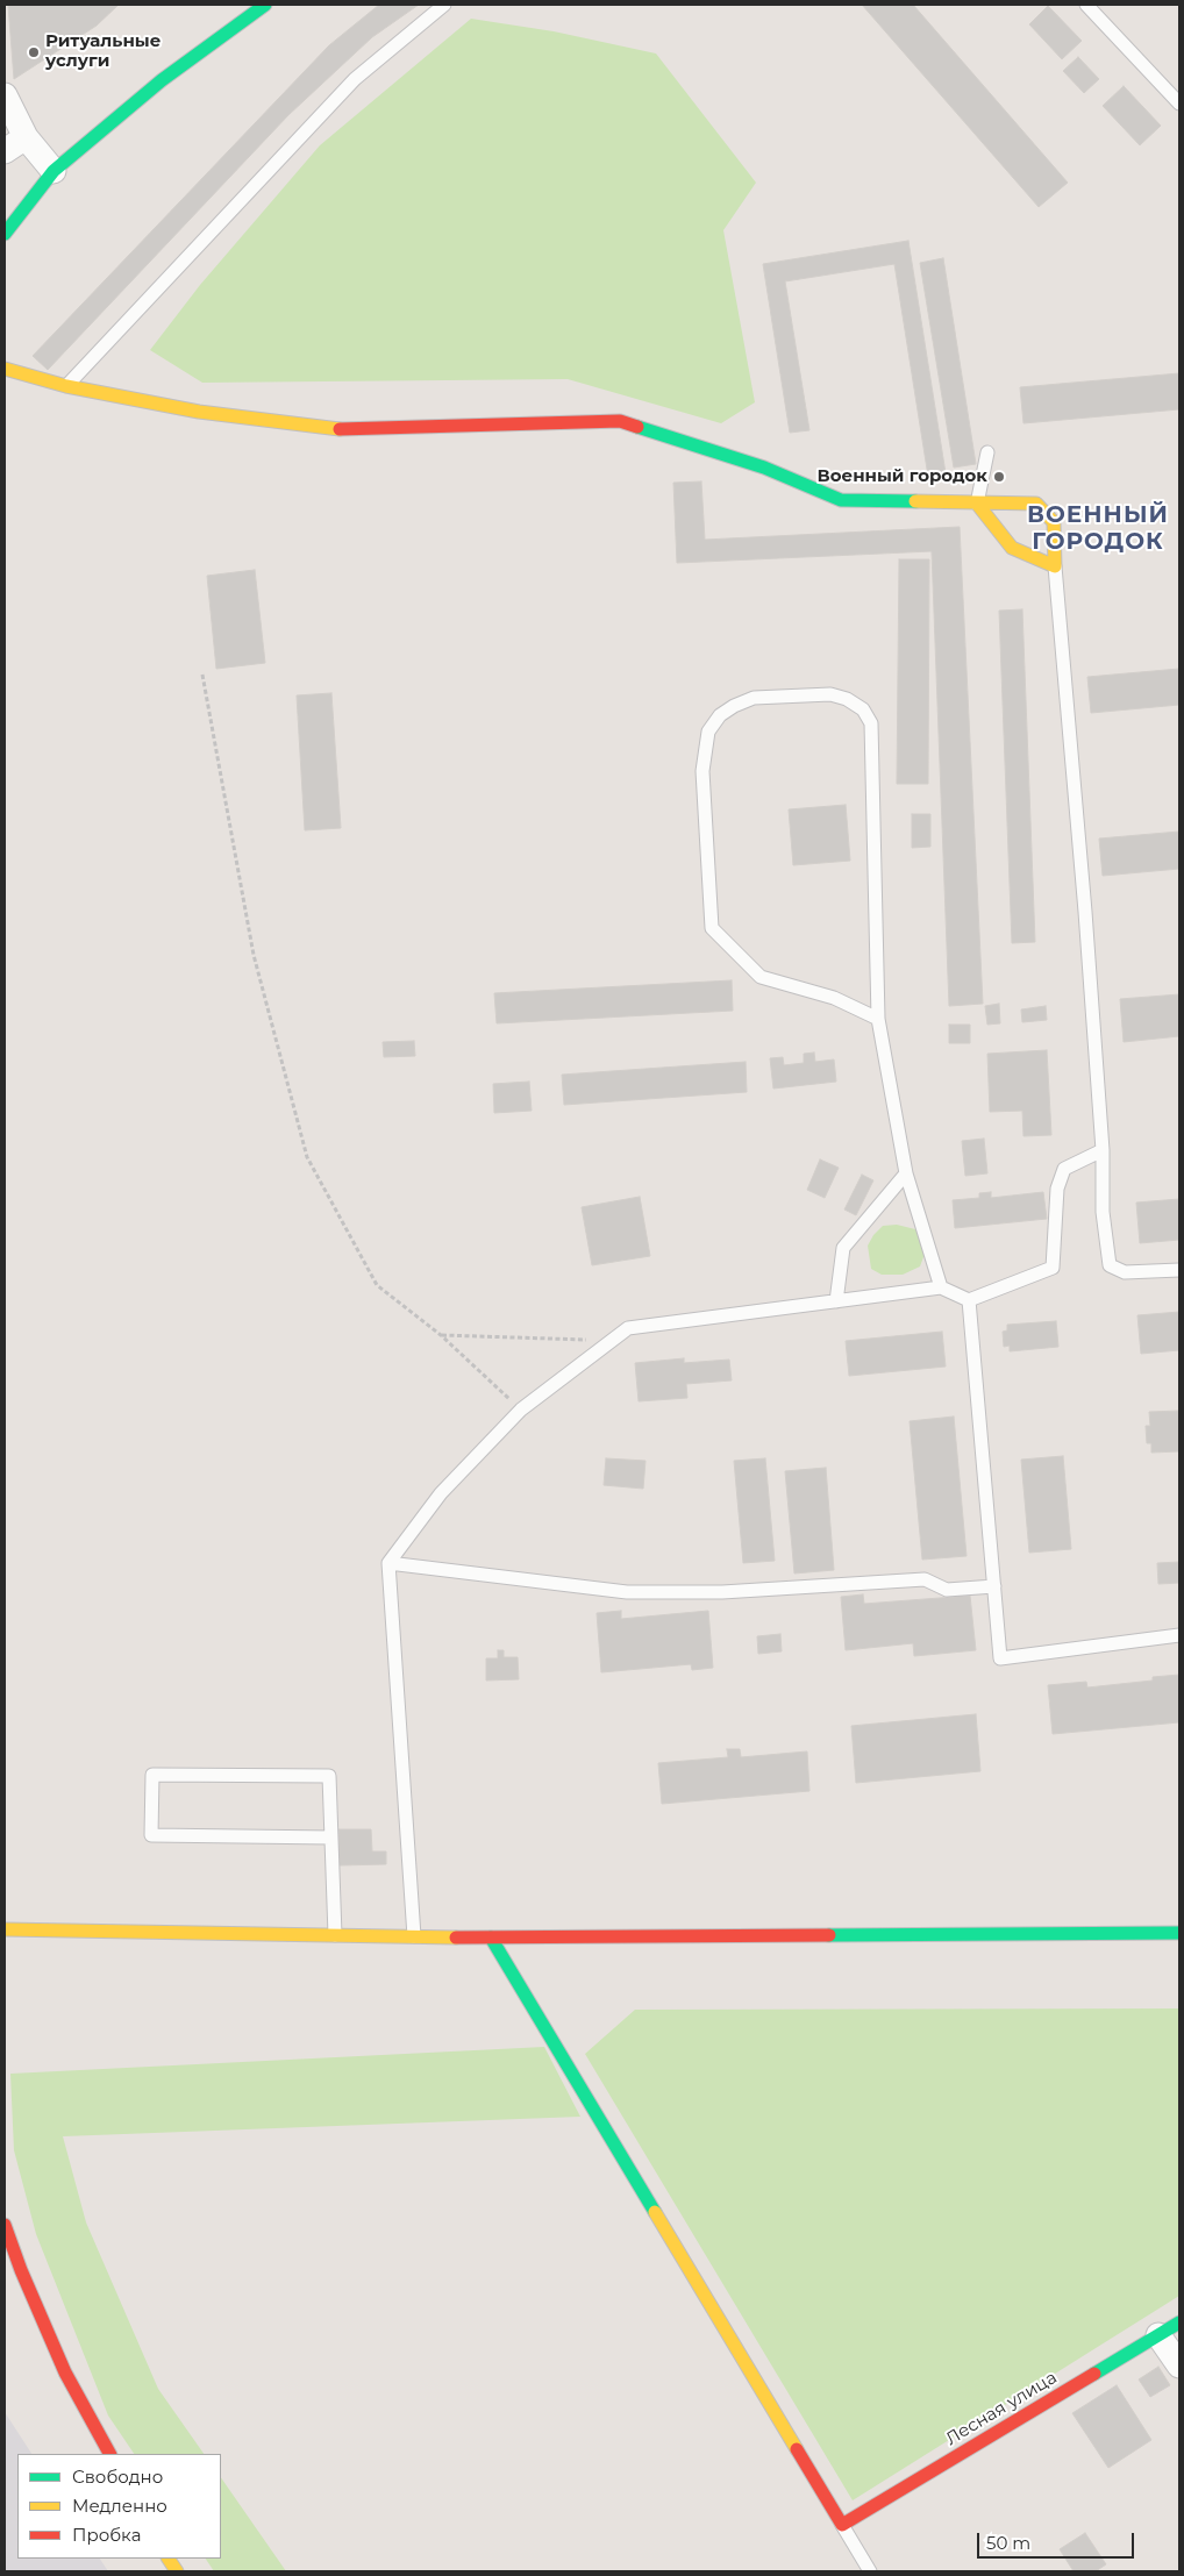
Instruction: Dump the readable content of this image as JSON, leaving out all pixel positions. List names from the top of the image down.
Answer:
{
  "streets": {
    "street": ["Лесная улица"]
  },
  "districts": ["ВОЕННЫЙ ГОРОДОК"],
  "places": ["Ритуальные услуги", "Военный городок"],
  "legend": ["Свободно", "Медленно", "Пробка"],
  "scale_bar": "50 m"
}
